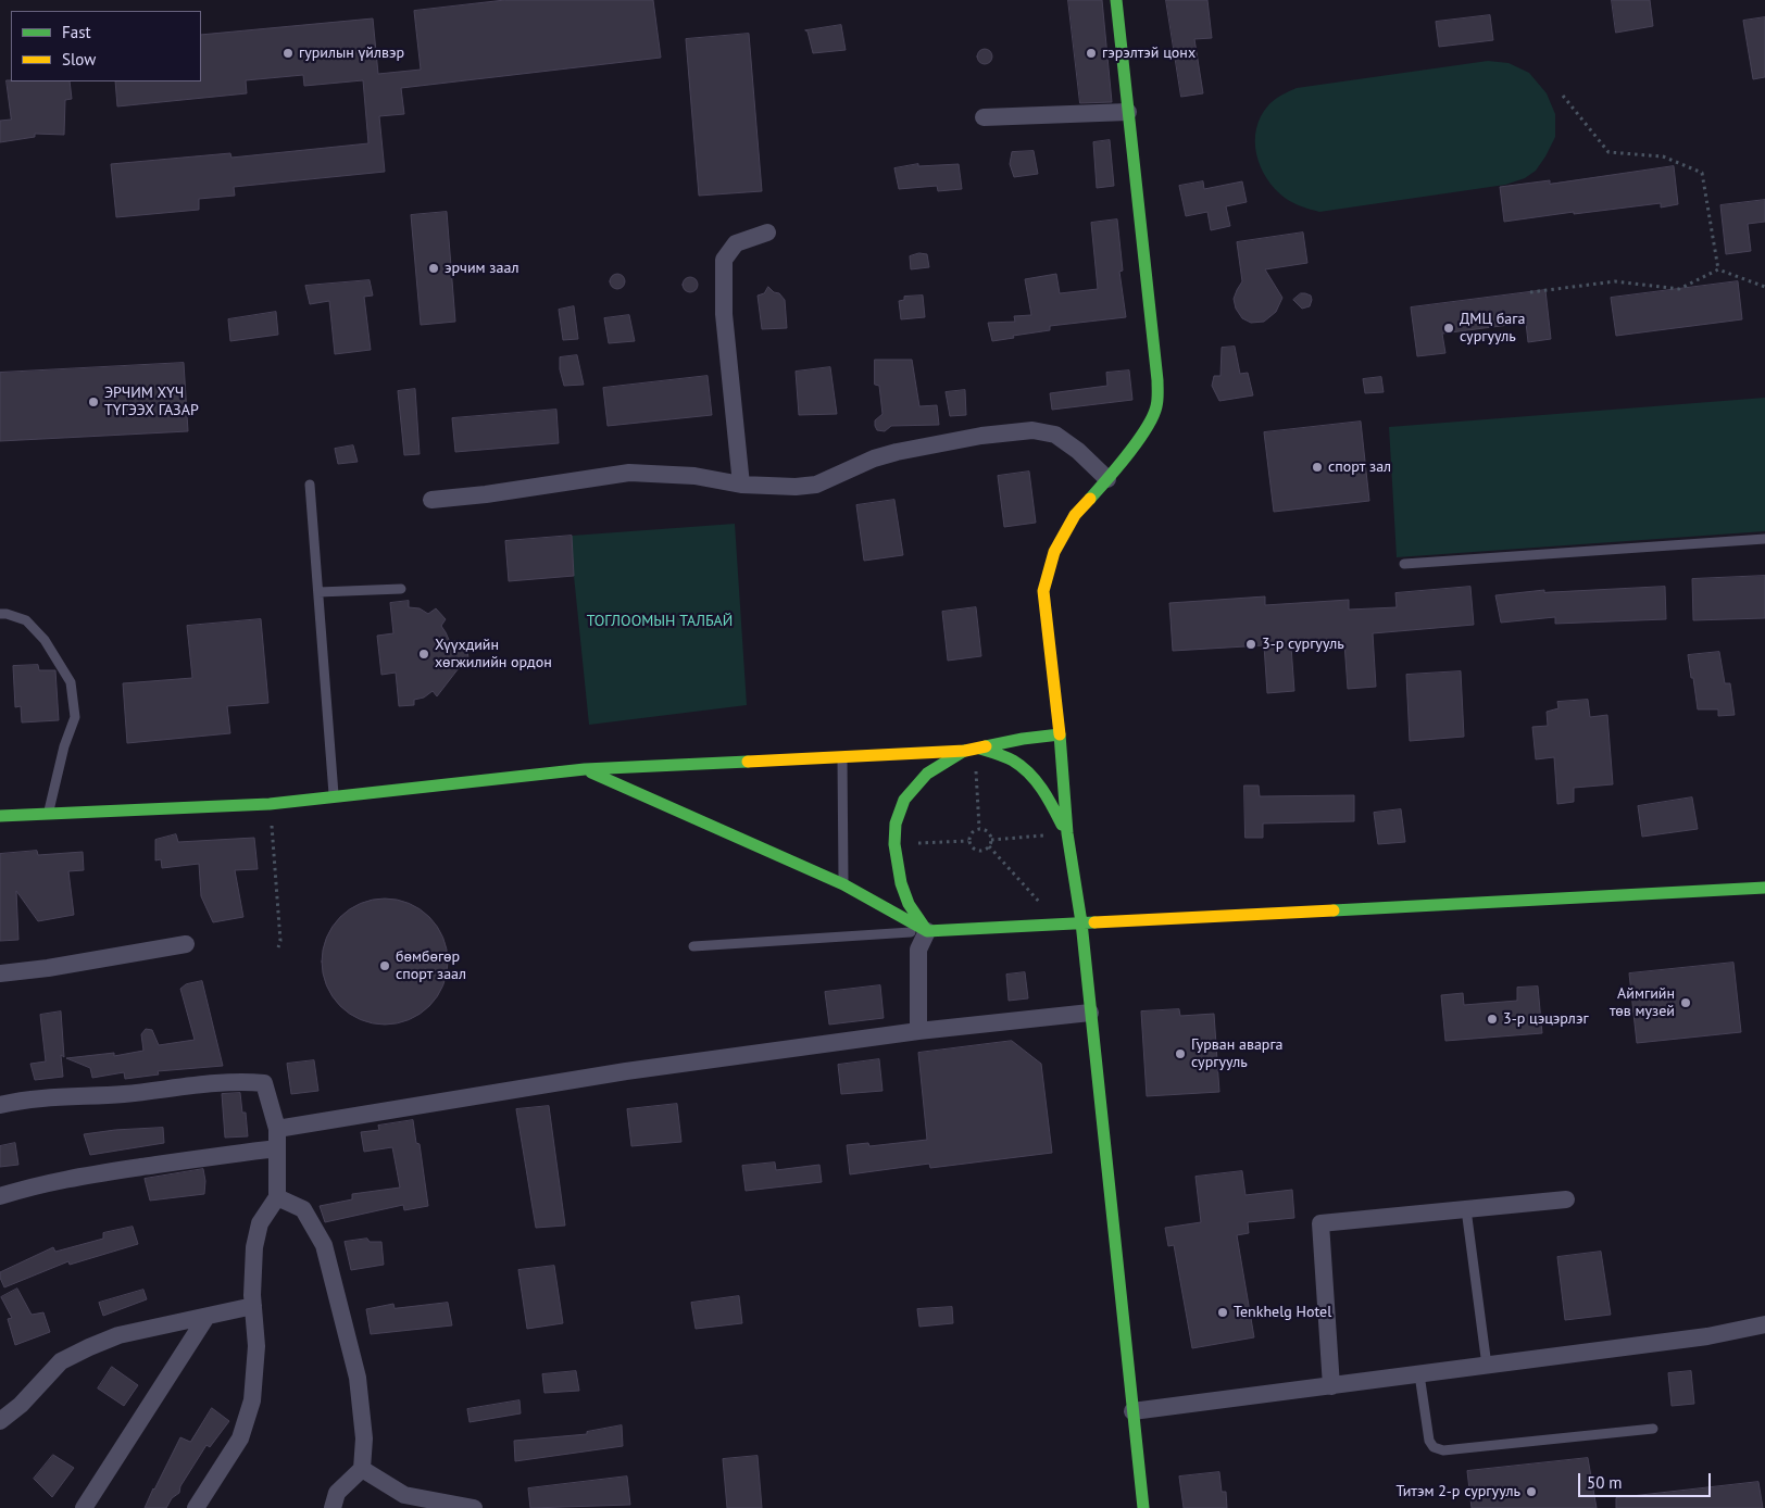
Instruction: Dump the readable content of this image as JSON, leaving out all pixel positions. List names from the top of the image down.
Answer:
{
  "parks": ["ТОГЛООМЫН ТАЛБАЙ"],
  "places": [
    "гурилын үйлвэр",
    "гэрэлтэй цонх",
    "эрчим заал",
    "ДМЦ бага сургууль",
    "ЭРЧИМ ХҮЧ ТҮГЭЭХ ГАЗАР",
    "спорт зал",
    "3-р сургууль",
    "Хүүхдийн хөгжилийн ордон",
    "бөмбөгөр спорт заал",
    "Аймгийн төв музей",
    "3-р цэцэрлэг",
    "Гурван аварга сургууль",
    "Tenkhelg Hotel",
    "Титэм 2-р сургууль"
  ],
  "legend": ["Fast", "Slow"],
  "scale_bar": "50 m"
}
